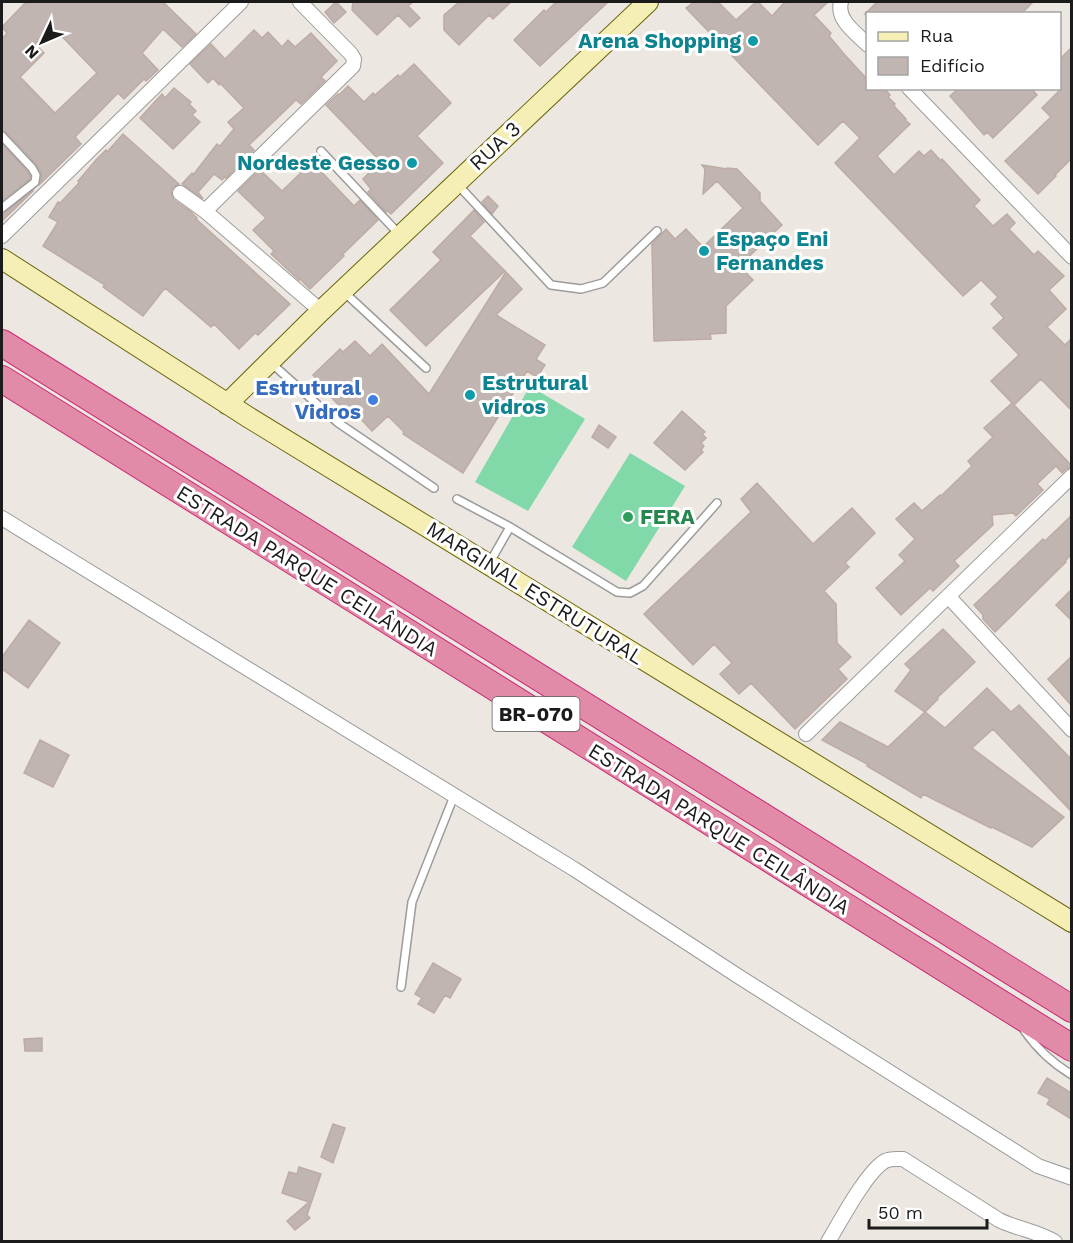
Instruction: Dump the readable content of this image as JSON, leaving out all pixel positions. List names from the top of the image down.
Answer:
{
  "streets": {
    "highway": ["ESTRADA PARQUE CEILÂNDIA", "BR-070"],
    "main road": ["RUA 3", "MARGINAL ESTRUTURAL"]
  },
  "crossings": [
    ["RUA 3", "MARGINAL ESTRUTURAL"]
  ],
  "places": [
    "Arena Shopping",
    "Nordeste Gesso",
    "Espaço Eni Fernandes",
    "Estrutural vidros",
    "Estrutural Vidros",
    "FERA"
  ],
  "legend": ["Rua", "Edifício"],
  "scale_bar": "50 m",
  "north": "bottom left"
}
